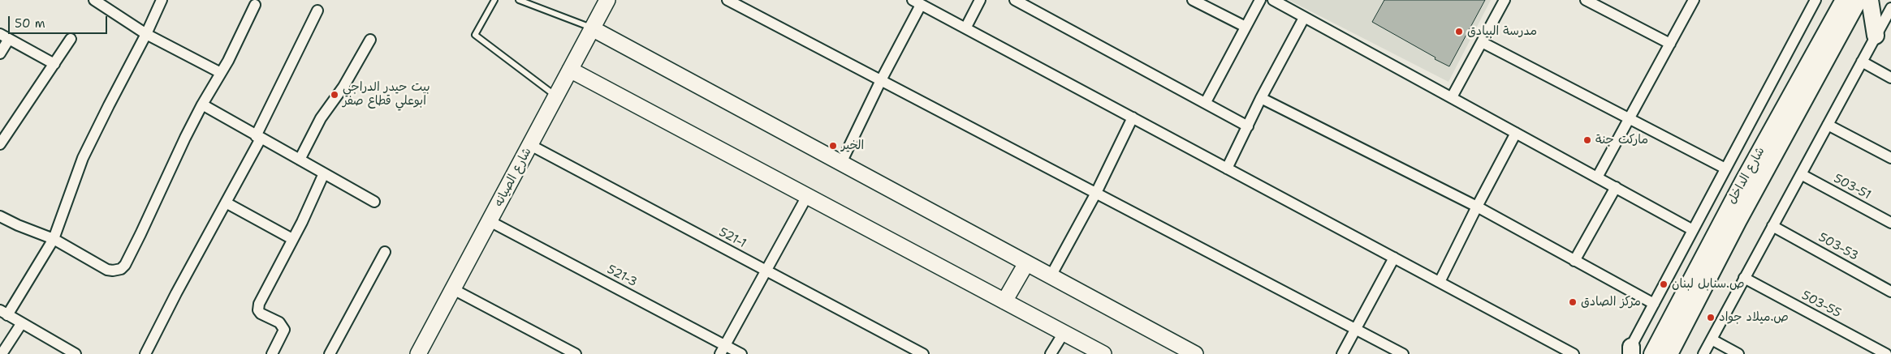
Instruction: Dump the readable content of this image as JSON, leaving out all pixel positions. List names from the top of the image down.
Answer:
{
  "streets": {
    "main road": ["شارع الداخل"],
    "street": [
      "شارع الصيانه",
      "503-51",
      "521-1",
      "503-53",
      "521-3",
      "503-55"
    ]
  },
  "crossings": [
    ["شارع الصيانه", "521-1"],
    ["شارع الصيانه", "521-3"]
  ],
  "places": [
    "مدرسة البيادق",
    "بيت حيدر الدراجي ابوعلي قطاع صفر",
    "ماركت جنة",
    "الخير",
    "ص.سنابل لبنان",
    "مركز الصادق",
    "ص.ميلاد جواد"
  ],
  "scale_bar": "50 m"
}
